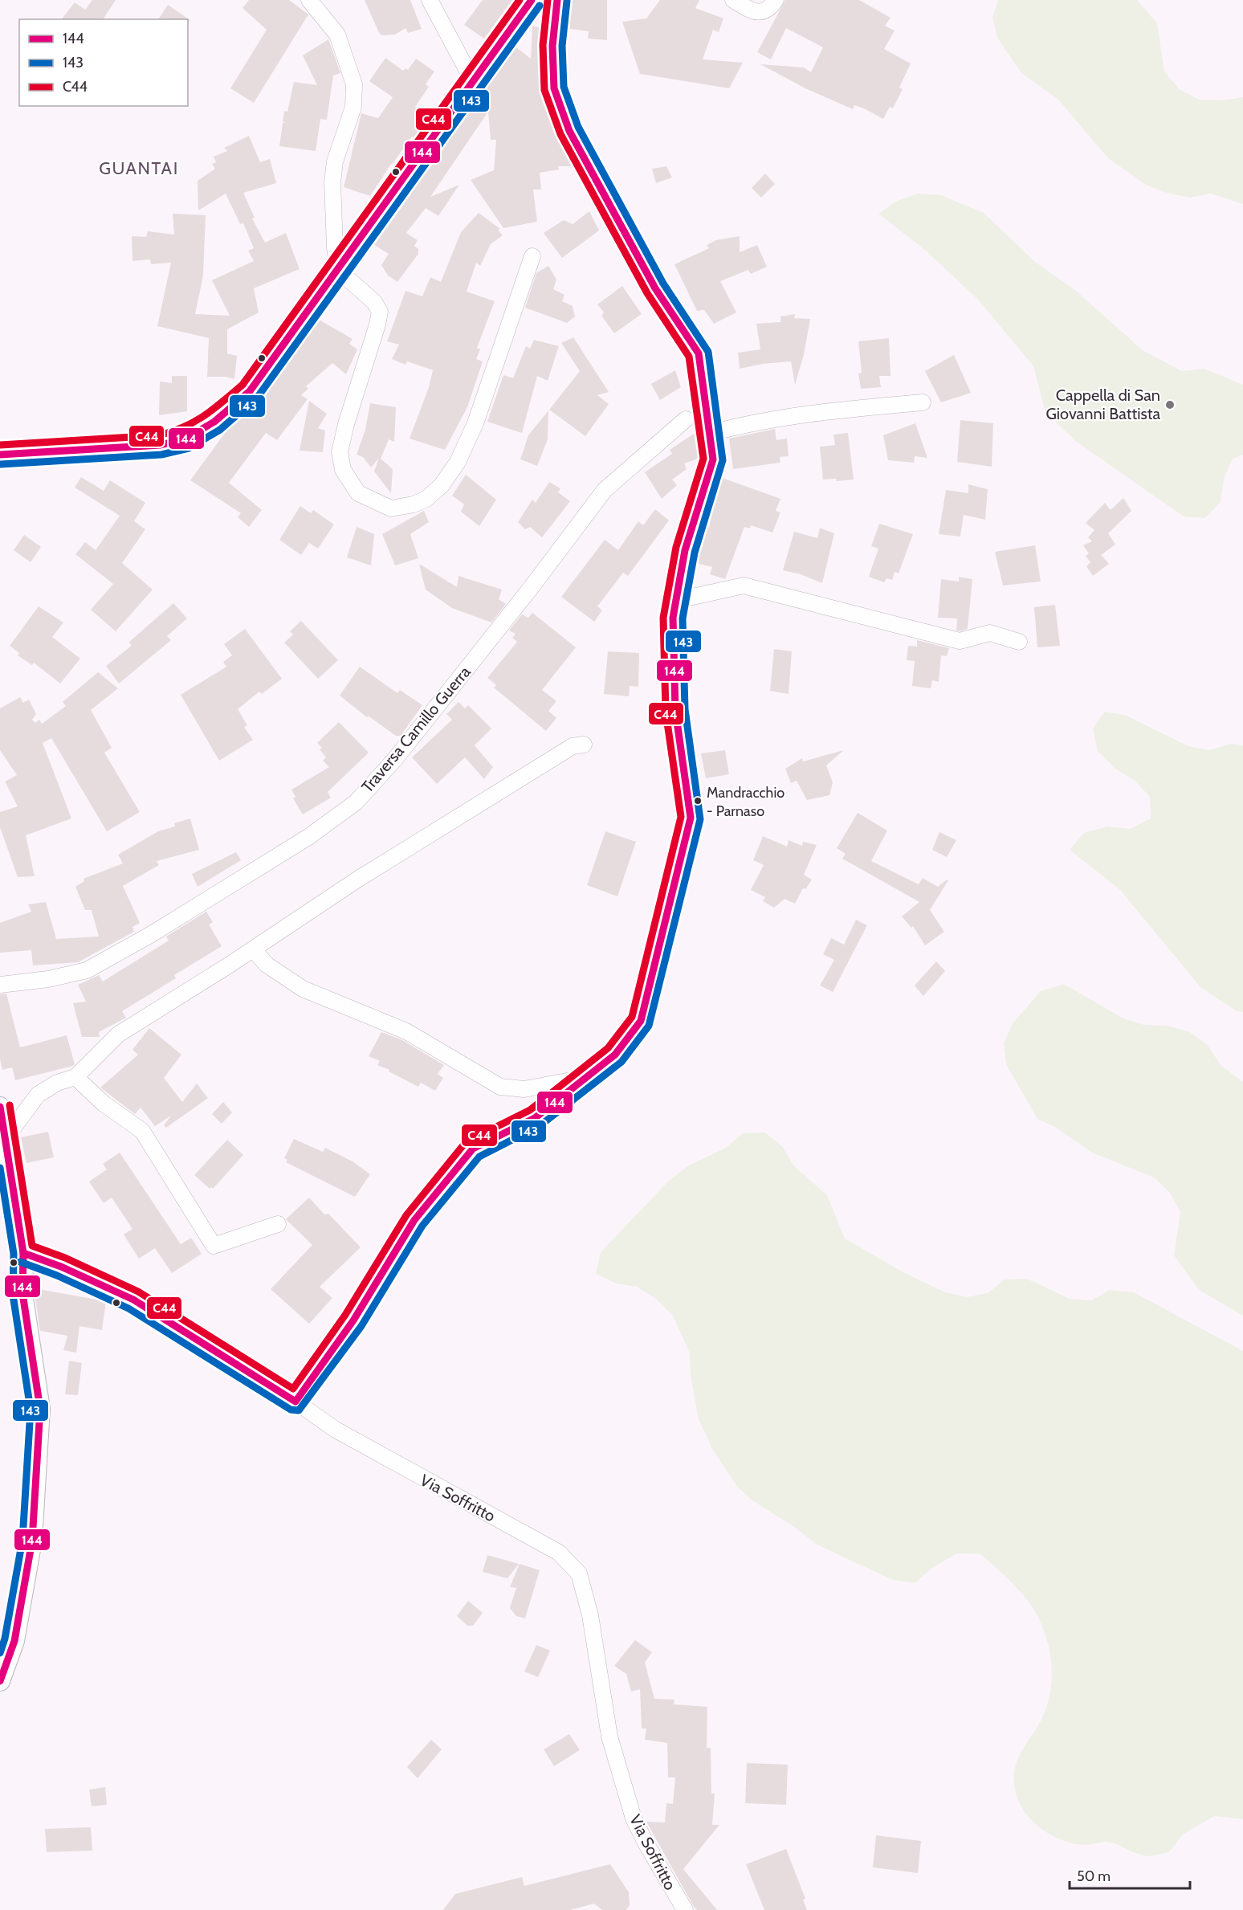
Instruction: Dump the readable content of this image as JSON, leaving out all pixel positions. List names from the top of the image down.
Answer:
{
  "streets": {
    "street": ["Traversa Camillo Guerra", "Via Soffritto"]
  },
  "districts": ["GUANTAI"],
  "places": ["Cappella di San Giovanni Battista", "Mandracchio - Parnaso"],
  "lines": ["transit line 144", "transit line C44", "transit line 143"],
  "legend": ["144", "143", "C44"],
  "scale_bar": "50 m"
}
